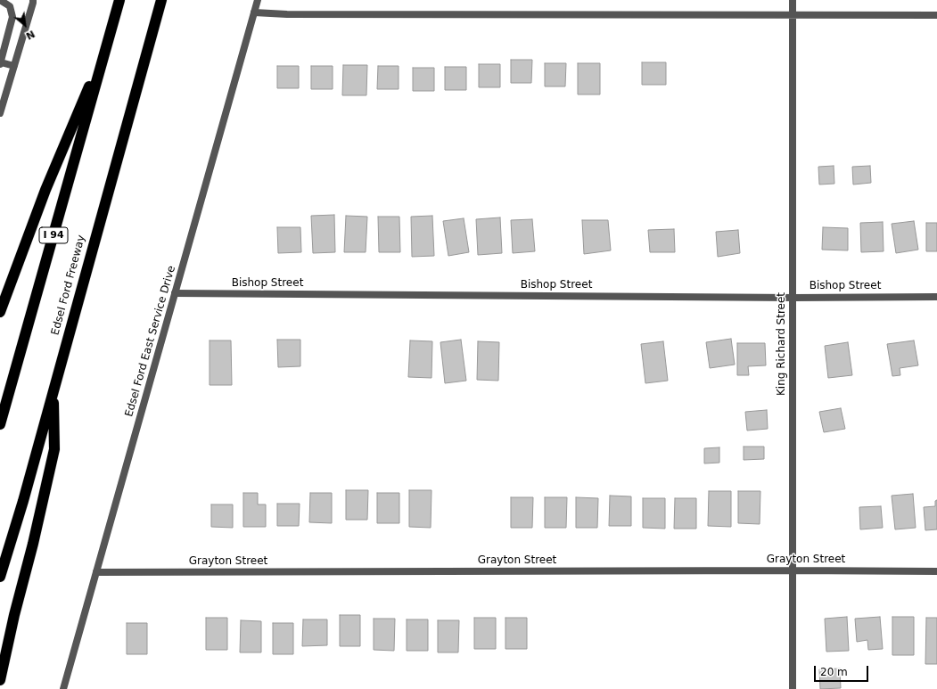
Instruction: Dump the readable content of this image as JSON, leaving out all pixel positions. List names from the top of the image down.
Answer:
{
  "streets": {
    "highway": ["I 94", "Edsel Ford Freeway"],
    "street": [
      "Bishop Street",
      "Edsel Ford East Service Drive",
      "King Richard Street",
      "Grayton Street"
    ]
  },
  "crossings": [
    ["Bishop Street", "Edsel Ford East Service Drive"],
    ["Bishop Street", "King Richard Street"],
    ["Edsel Ford East Service Drive", "Grayton Street"],
    ["King Richard Street", "Grayton Street"]
  ],
  "scale_bar": "20 m",
  "north": "bottom right"
}
